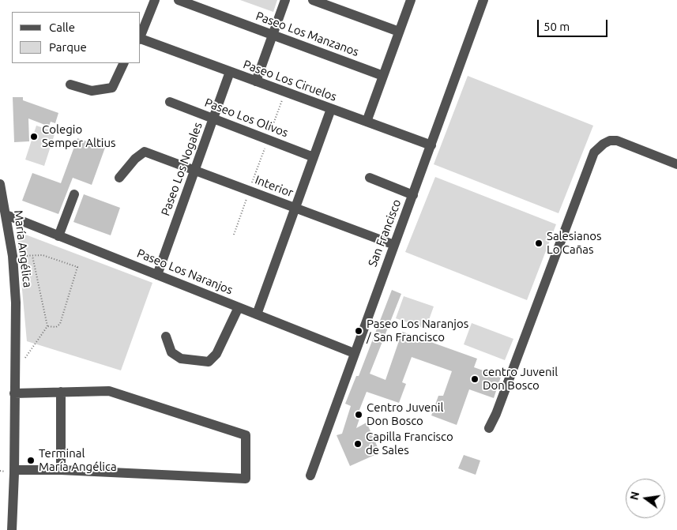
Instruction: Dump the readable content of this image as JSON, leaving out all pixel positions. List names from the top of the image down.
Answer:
{
  "streets": {
    "street": [
      "Paseo Los Manzanos",
      "Paseo Los Ciruelos",
      "Paseo Los Olivos",
      "Paseo Los Nogales",
      "Interior",
      "San Francisco",
      "María Angélica",
      "Paseo Los Naranjos"
    ]
  },
  "crossings": [
    ["Paseo Los Ciruelos", "Paseo Los Nogales"],
    ["Paseo Los Ciruelos", "San Francisco"],
    ["Paseo Los Olivos", "Paseo Los Nogales"],
    ["Paseo Los Nogales", "Interior"],
    ["Paseo Los Nogales", "Paseo Los Naranjos"],
    ["Interior", "San Francisco"],
    ["San Francisco", "Paseo Los Naranjos"],
    ["María Angélica", "Paseo Los Naranjos"]
  ],
  "places": [
    "Colegio Semper Altius",
    "Salesianos Lo Cañas",
    "Paseo Los Naranjos / San Francisco",
    "centro Juvenil Don Bosco",
    "Centro Juvenil Don Bosco",
    "Capilla Francisco de Sales",
    "Terminal María Angélica"
  ],
  "legend": ["Calle", "Parque"],
  "scale_bar": "50 m",
  "north": "left"
}
